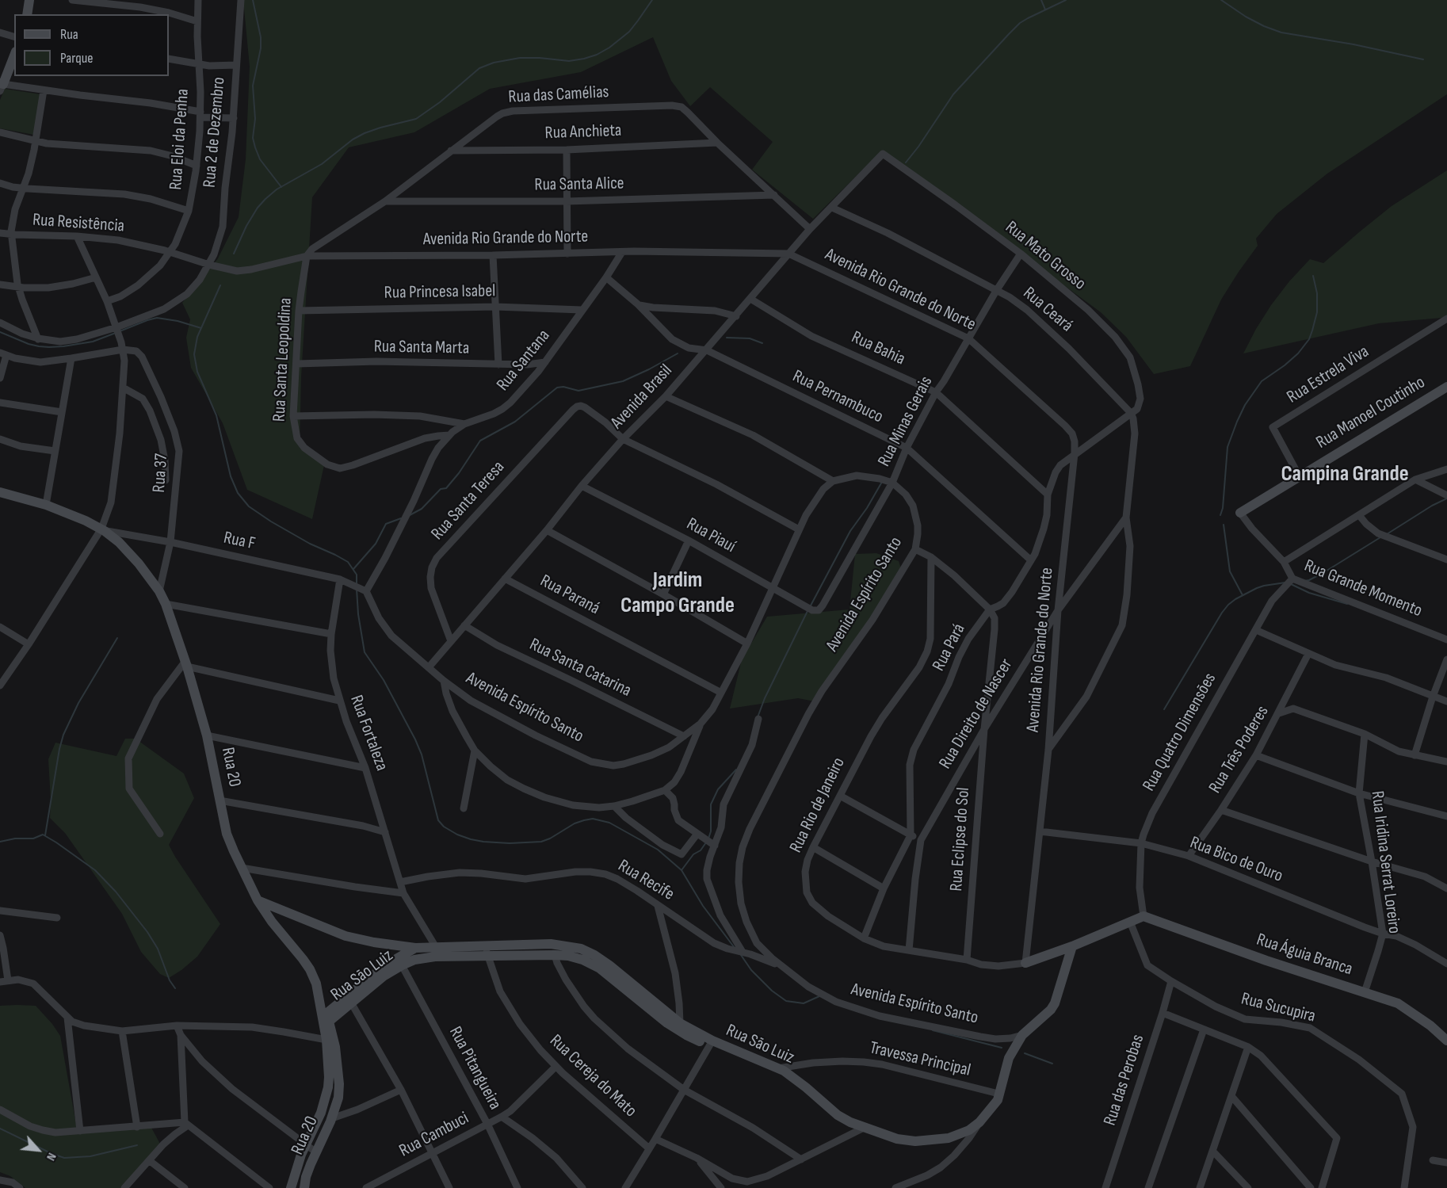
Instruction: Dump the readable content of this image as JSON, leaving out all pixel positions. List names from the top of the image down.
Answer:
{
  "streets": {
    "street": [
      "Rua das Camélias",
      "Rua 2 de Dezembro",
      "Rua Anchieta",
      "Rua Eloi da Penha",
      "Rua Santa Alice",
      "Rua Resistência",
      "Avenida Rio Grande do Norte",
      "Rua Mato Grosso",
      "Rua Princesa Isabel",
      "Rua Ceará",
      "Rua Santa Marta",
      "Rua Bahia",
      "Rua Santa Leopoldina",
      "Rua Santana",
      "Rua Estrela Viva",
      "Avenida Brasil",
      "Rua Pernambuco",
      "Rua Manoel Coutinho",
      "Rua Minas Gerais",
      "Rua 37",
      "Rua Santa Teresa",
      "Rua Piauí",
      "Rua F",
      "Rua Grande Momento",
      "Avenida Espírito Santo",
      "Rua Paraná",
      "Rua Pará",
      "Rua Santa Catarina",
      "Rua Direito de Nascer",
      "Rua Quatro Dimensões",
      "Rua Fortaleza",
      "Rua Três Poderes",
      "Rua 20",
      "Rua Rio de Janeiro",
      "Rua Eclipse do Sol",
      "Rua Bico de Ouro",
      "Rua Iridina Serrat Loreiro",
      "Rua Recife",
      "Rua Águia Branca",
      "Rua São Luiz",
      "Rua Sucupira",
      "Travessa Principal",
      "Rua Pitangueira",
      "Rua Cereja do Mato",
      "Rua das Perobas",
      "Rua Cambuci"
    ]
  },
  "crossings": [
    ["Rua das Camélias", "Rua Anchieta"],
    ["Rua das Camélias", "Rua Santa Alice"],
    ["Rua das Camélias", "Avenida Rio Grande do Norte"],
    ["Rua das Camélias", "Rua Santa Leopoldina"],
    ["Rua das Camélias", "Avenida Brasil"],
    ["Rua 2 de Dezembro", "Rua Resistência"],
    ["Rua 2 de Dezembro", "Avenida Rio Grande do Norte"],
    ["Rua Eloi da Penha", "Rua Resistência"],
    ["Rua Resistência", "Avenida Rio Grande do Norte"],
    ["Avenida Rio Grande do Norte", "Rua Santa Leopoldina"],
    ["Avenida Rio Grande do Norte", "Rua Santana"],
    ["Avenida Rio Grande do Norte", "Avenida Brasil"],
    ["Avenida Rio Grande do Norte", "Rua Minas Gerais"],
    ["Avenida Rio Grande do Norte", "Rua Pará"],
    ["Avenida Rio Grande do Norte", "Rua Direito de Nascer"],
    ["Avenida Rio Grande do Norte", "Rua Rio de Janeiro"],
    ["Avenida Rio Grande do Norte", "Rua Bico de Ouro"],
    ["Rua Mato Grosso", "Rua Ceará"],
    ["Rua Mato Grosso", "Avenida Brasil"],
    ["Rua Mato Grosso", "Rua Minas Gerais"],
    ["Rua Mato Grosso", "Rua Pará"],
    ["Rua Princesa Isabel", "Rua Santa Leopoldina"],
    ["Rua Princesa Isabel", "Rua Santana"],
    ["Rua Ceará", "Avenida Brasil"],
    ["Rua Ceará", "Rua Minas Gerais"],
    ["Rua Ceará", "Rua Pará"],
    ["Rua Santa Marta", "Rua Santa Leopoldina"],
    ["Rua Santa Marta", "Rua Santana"],
    ["Rua Bahia", "Avenida Brasil"],
    ["Rua Bahia", "Rua Minas Gerais"],
    ["Rua Bahia", "Rua Pará"],
    ["Rua Santa Leopoldina", "Rua Santana"],
    ["Rua Santana", "Rua Pernambuco"],
    ["Rua Santana", "Rua F"],
    ["Rua Santana", "Avenida Espírito Santo"],
    ["Rua Estrela Viva", "Rua Manoel Coutinho"],
    ["Avenida Brasil", "Rua Pernambuco"],
    ["Avenida Brasil", "Rua Santa Teresa"],
    ["Avenida Brasil", "Rua Piauí"],
    ["Avenida Brasil", "Avenida Espírito Santo"],
    ["Avenida Brasil", "Rua Paraná"],
    ["Avenida Brasil", "Rua Santa Catarina"],
    ["Rua Pernambuco", "Rua Minas Gerais"],
    ["Rua Pernambuco", "Rua Pará"],
    ["Rua Manoel Coutinho", "Rua Grande Momento"],
    ["Rua Minas Gerais", "Rua Piauí"],
    ["Rua Minas Gerais", "Avenida Espírito Santo"],
    ["Rua 37", "Rua F"],
    ["Rua 37", "Rua 20"],
    ["Rua Piauí", "Avenida Espírito Santo"],
    ["Rua F", "Avenida Espírito Santo"],
    ["Rua F", "Rua Fortaleza"],
    ["Rua F", "Rua 20"],
    ["Rua Grande Momento", "Rua Quatro Dimensões"],
    ["Avenida Espírito Santo", "Rua Paraná"],
    ["Avenida Espírito Santo", "Rua Santa Catarina"],
    ["Avenida Espírito Santo", "Rua Recife"],
    ["Avenida Espírito Santo", "Rua São Luiz"],
    ["Rua Pará", "Rua Rio de Janeiro"],
    ["Rua Pará", "Rua Eclipse do Sol"],
    ["Rua Direito de Nascer", "Rua Rio de Janeiro"],
    ["Rua Direito de Nascer", "Rua Eclipse do Sol"],
    ["Rua Quatro Dimensões", "Rua Rio de Janeiro"],
    ["Rua Quatro Dimensões", "Rua Bico de Ouro"],
    ["Rua Quatro Dimensões", "Rua Águia Branca"],
    ["Rua Fortaleza", "Rua Recife"],
    ["Rua Três Poderes", "Rua Bico de Ouro"],
    ["Rua 20", "Rua São Luiz"],
    ["Rua Rio de Janeiro", "Rua Eclipse do Sol"],
    ["Rua Rio de Janeiro", "Rua Águia Branca"],
    ["Rua Rio de Janeiro", "Rua Sucupira"],
    ["Rua Bico de Ouro", "Rua Iridina Serrat Loreiro"],
    ["Rua Iridina Serrat Loreiro", "Rua Águia Branca"],
    ["Rua São Luiz", "Travessa Principal"],
    ["Rua São Luiz", "Rua Pitangueira"],
    ["Rua São Luiz", "Rua Cereja do Mato"],
    ["Rua Sucupira", "Rua das Perobas"],
    ["Rua Pitangueira", "Rua Cambuci"],
    ["Rua Cereja do Mato", "Rua Cambuci"]
  ],
  "districts": ["Campina Grande", "Jardim Campo Grande"],
  "legend": ["Rua", "Parque"],
  "north": "bottom right"
}
